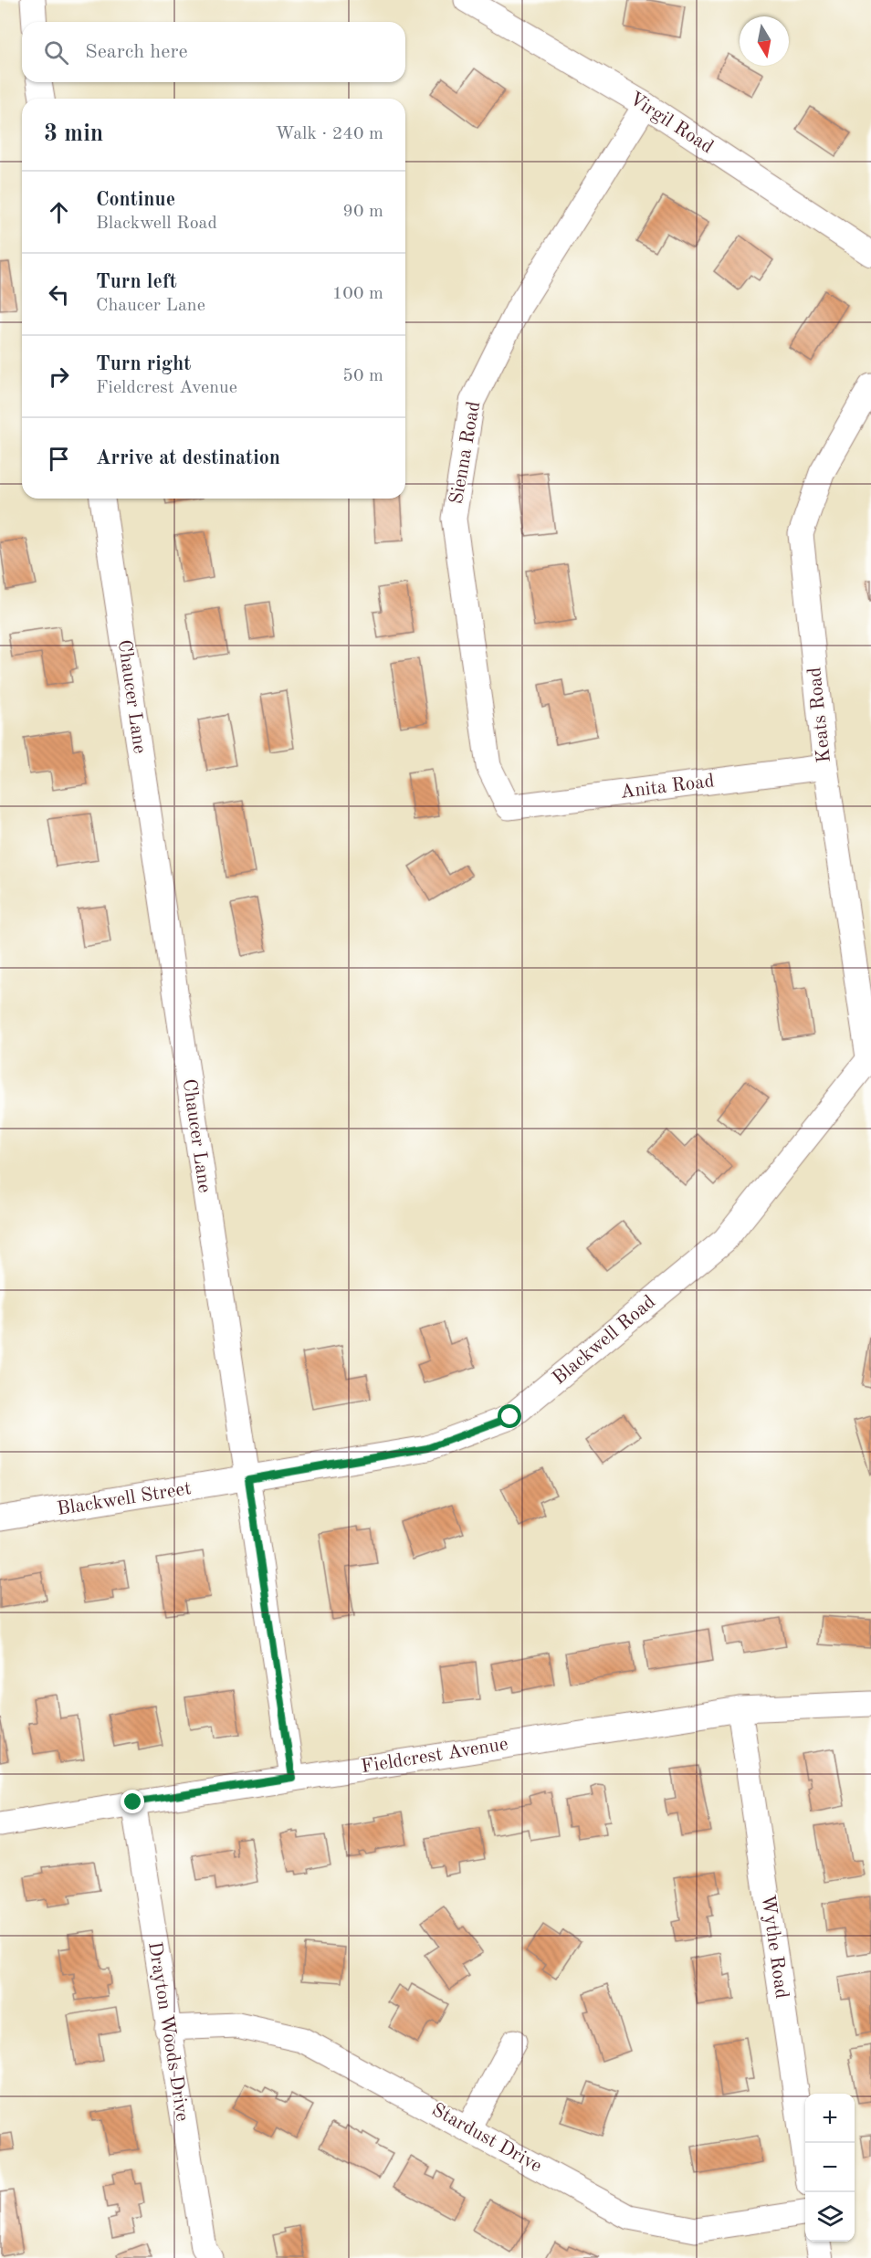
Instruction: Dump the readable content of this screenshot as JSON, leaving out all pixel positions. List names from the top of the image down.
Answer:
{
  "streets": {
    "street": [
      "Virgil Road",
      "Sienna Road",
      "Chaucer Lane",
      "Keats Road",
      "Anita Road",
      "Blackwell Road",
      "Blackwell Street",
      "Fieldcrest Avenue",
      "Wythe Road",
      "Drayton Woods Drive",
      "Stardust Drive"
    ]
  },
  "crossings": [
    ["Virgil Road", "Sienna Road"],
    ["Sienna Road", "Anita Road"],
    ["Chaucer Lane", "Blackwell Road"],
    ["Chaucer Lane", "Blackwell Street"],
    ["Chaucer Lane", "Fieldcrest Avenue"],
    ["Keats Road", "Anita Road"],
    ["Keats Road", "Blackwell Road"],
    ["Blackwell Road", "Blackwell Street"],
    ["Fieldcrest Avenue", "Wythe Road"],
    ["Fieldcrest Avenue", "Drayton Woods Drive"],
    ["Drayton Woods Drive", "Stardust Drive"]
  ],
  "north": "bottom",
  "page": {
    "search": "Search here",
    "heading": ["3 min", "Walk · 240 m"],
    "list": [
      ["Continue", "Blackwell Road", "90 m"],
      ["Turn left", "Chaucer Lane", "100 m"],
      ["Turn right", "Fieldcrest Avenue", "50 m"],
      "Arrive at destination"
    ],
    "map_buttons": ["+", "−"]
  }
}
